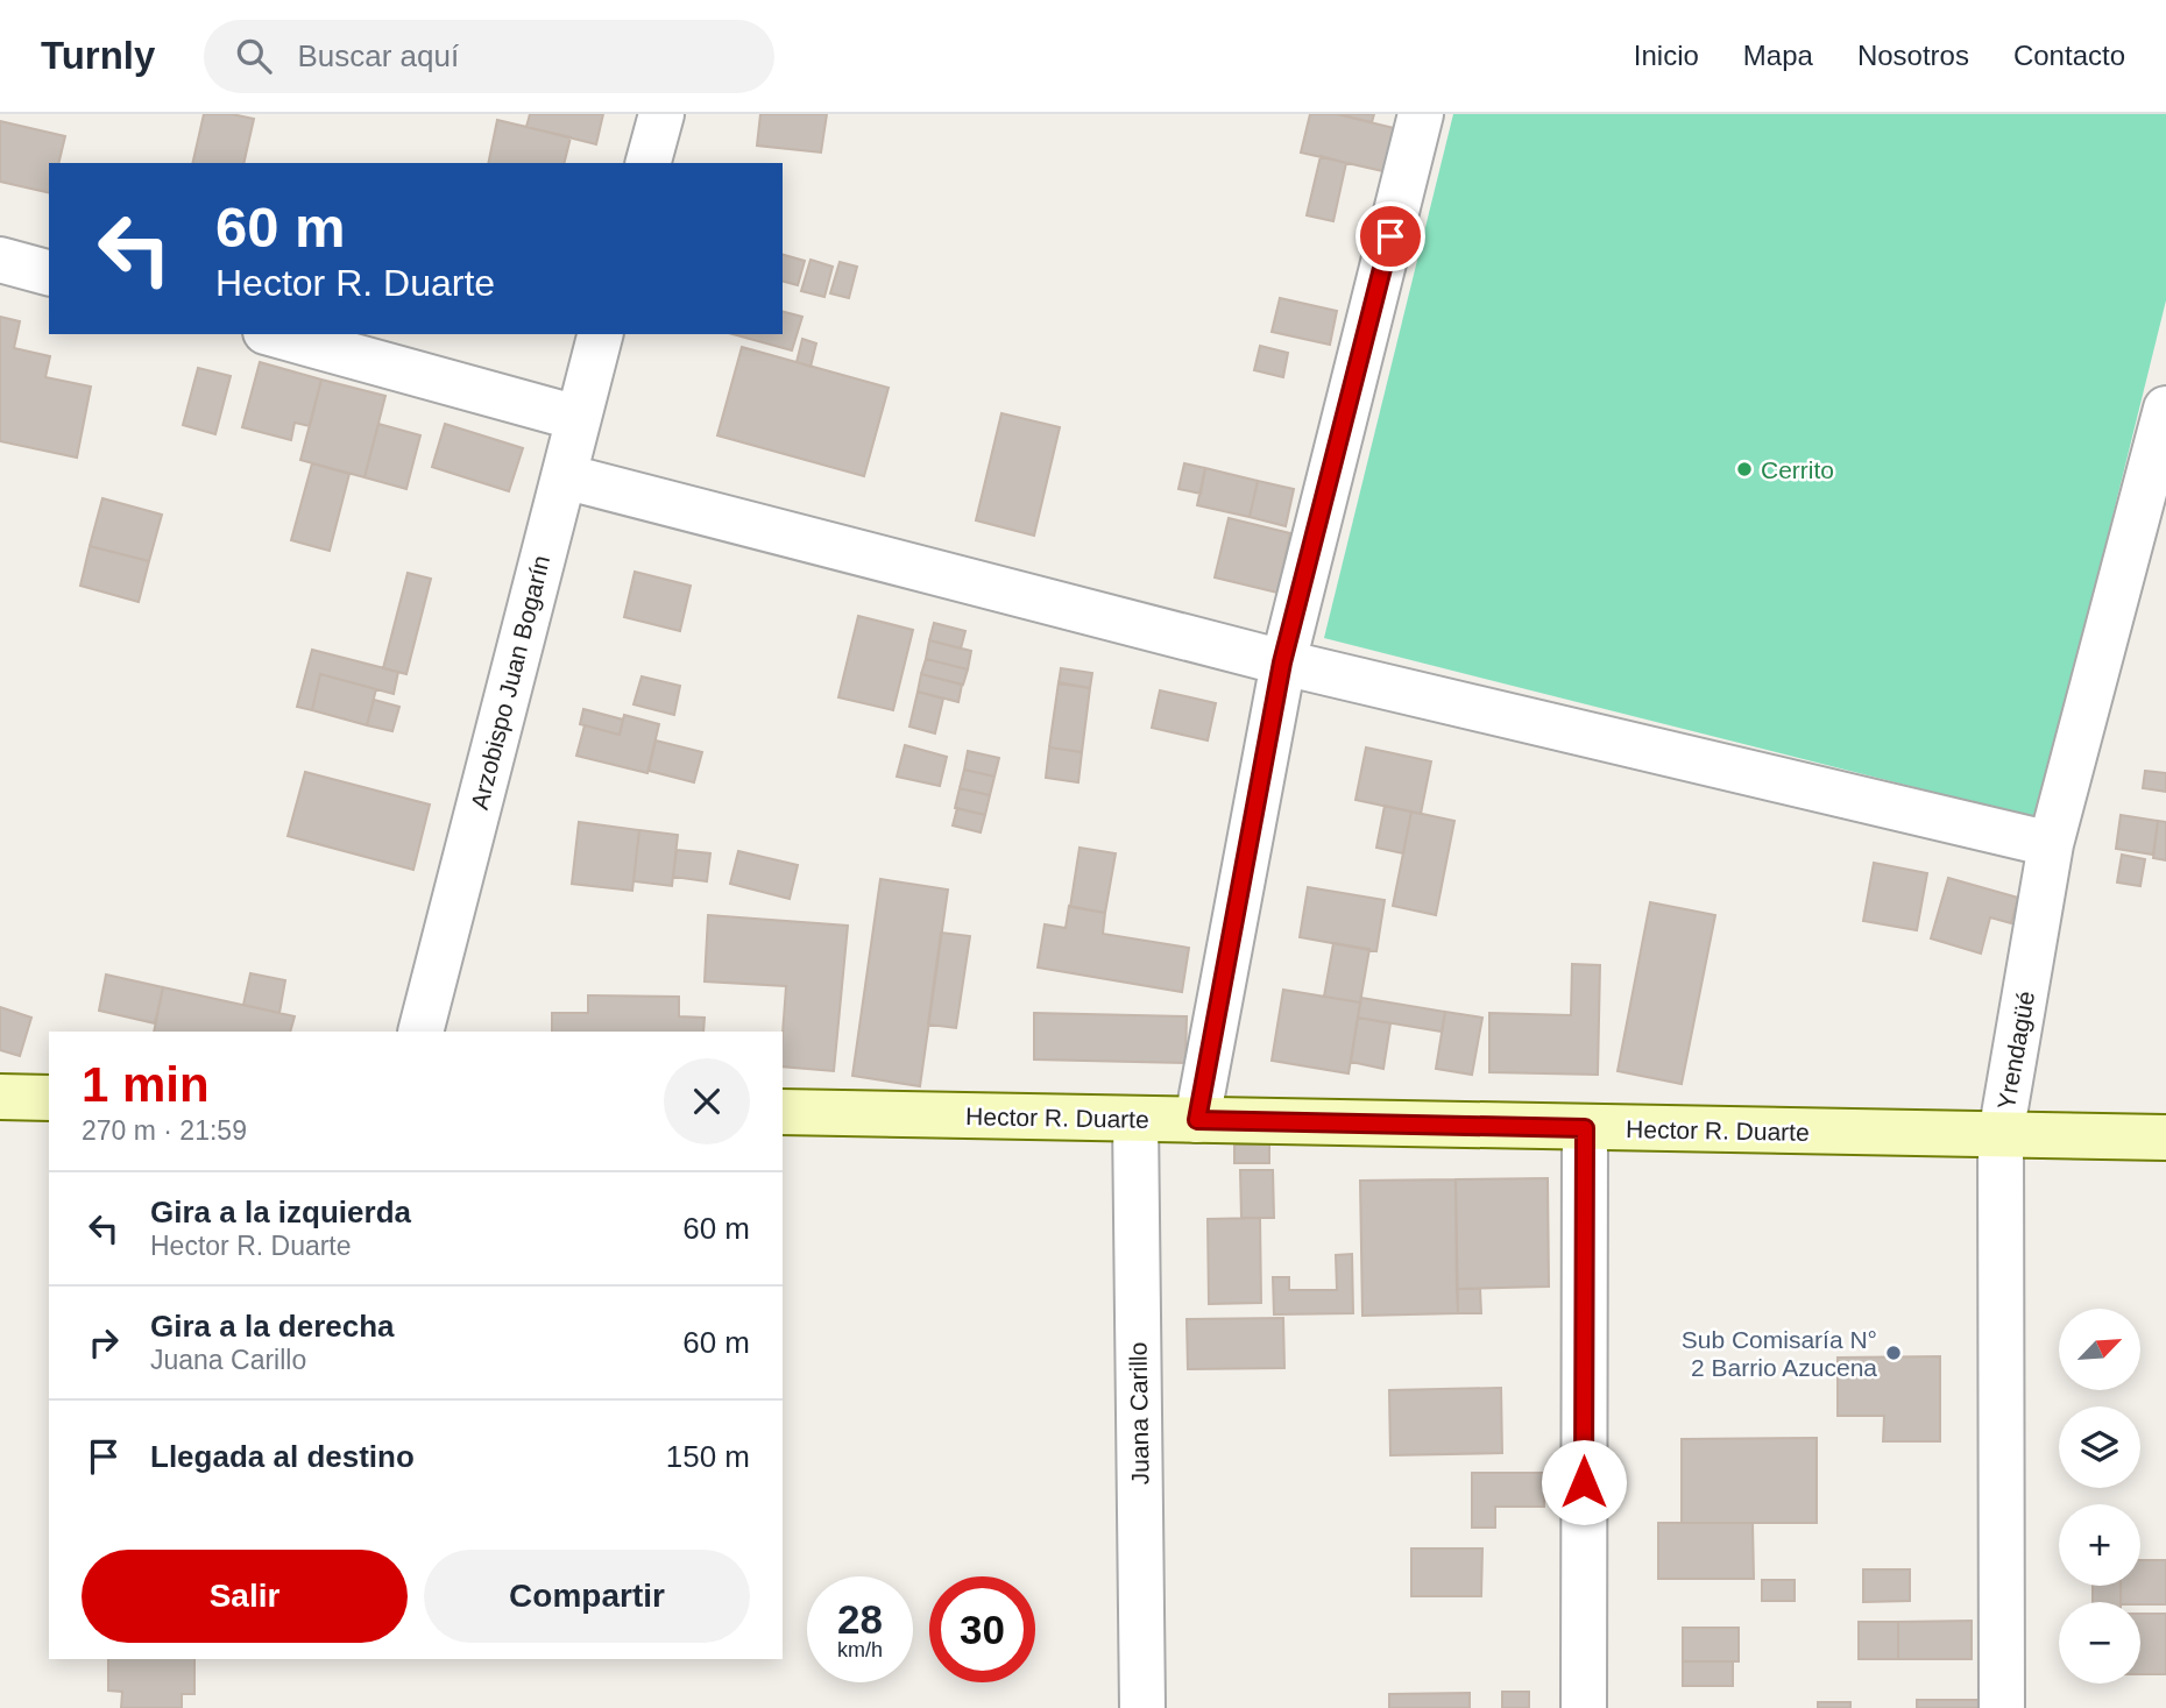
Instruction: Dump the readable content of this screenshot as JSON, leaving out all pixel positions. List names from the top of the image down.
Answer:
{
  "streets": {
    "street": [
      "Arzobispo Juan Bogarín",
      "Yrendagüé",
      "Hector R. Duarte",
      "Juana Carillo"
    ]
  },
  "crossings": [
    ["Yrendagüé", "Hector R. Duarte"],
    ["Hector R. Duarte", "Juana Carillo"]
  ],
  "places": ["Cerrito", "Sub Comisaría N° 2 Barrio Azucena"],
  "north": "top right",
  "page": {
    "header": "Turnly",
    "search": "Buscar aquí",
    "nav": [
      "Inicio",
      "Mapa",
      "Nosotros",
      "Contacto"
    ],
    "turn": ["60 m", "Hector R. Duarte"],
    "heading": ["1 min", "270 m · 21:59"],
    "list": [
      {
        "name": "Gira a la izquierda",
        "note": "Hector R. Duarte",
        "value": "60 m"
      },
      {
        "name": "Gira a la derecha",
        "note": "Juana Carillo",
        "value": "60 m"
      },
      {
        "name": "Llegada al destino",
        "value": "150 m"
      }
    ],
    "map_buttons": ["+", "−"],
    "buttons": ["Salir", "Compartir"],
    "speed": "28 km/h",
    "limit": "30"
  }
}
